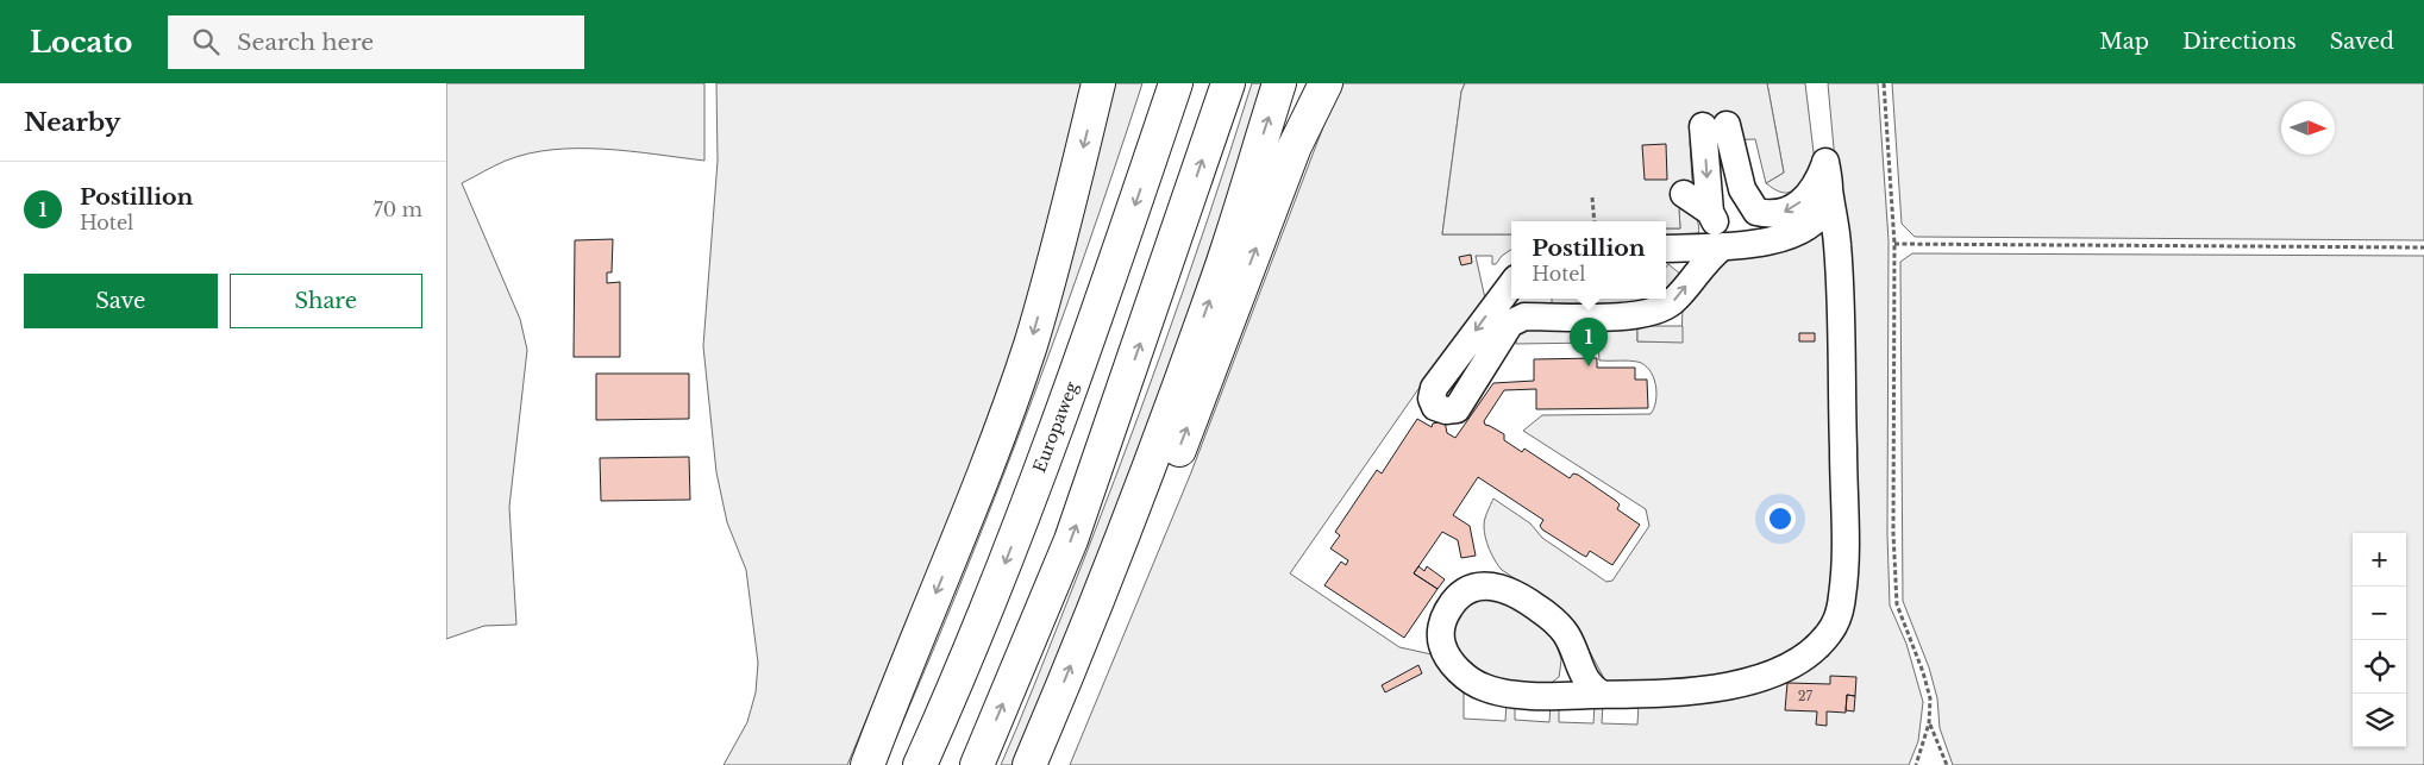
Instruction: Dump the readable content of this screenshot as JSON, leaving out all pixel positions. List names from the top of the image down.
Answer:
{
  "streets": {
    "highway": ["Europaweg"]
  },
  "house_numbers": ["27"],
  "north": "right",
  "page": {
    "header": "Locato",
    "search": "Search here",
    "nav": ["Map", "Directions", "Saved"],
    "heading": "Nearby",
    "list": [
      {
        "mark": "1",
        "name": "Postillion",
        "note": "Hotel",
        "value": "70 m"
      }
    ],
    "popup": ["Postillion", "Hotel"],
    "buttons": ["Save", "Share"],
    "pins": "1",
    "map_buttons": ["+", "−"]
  }
}
